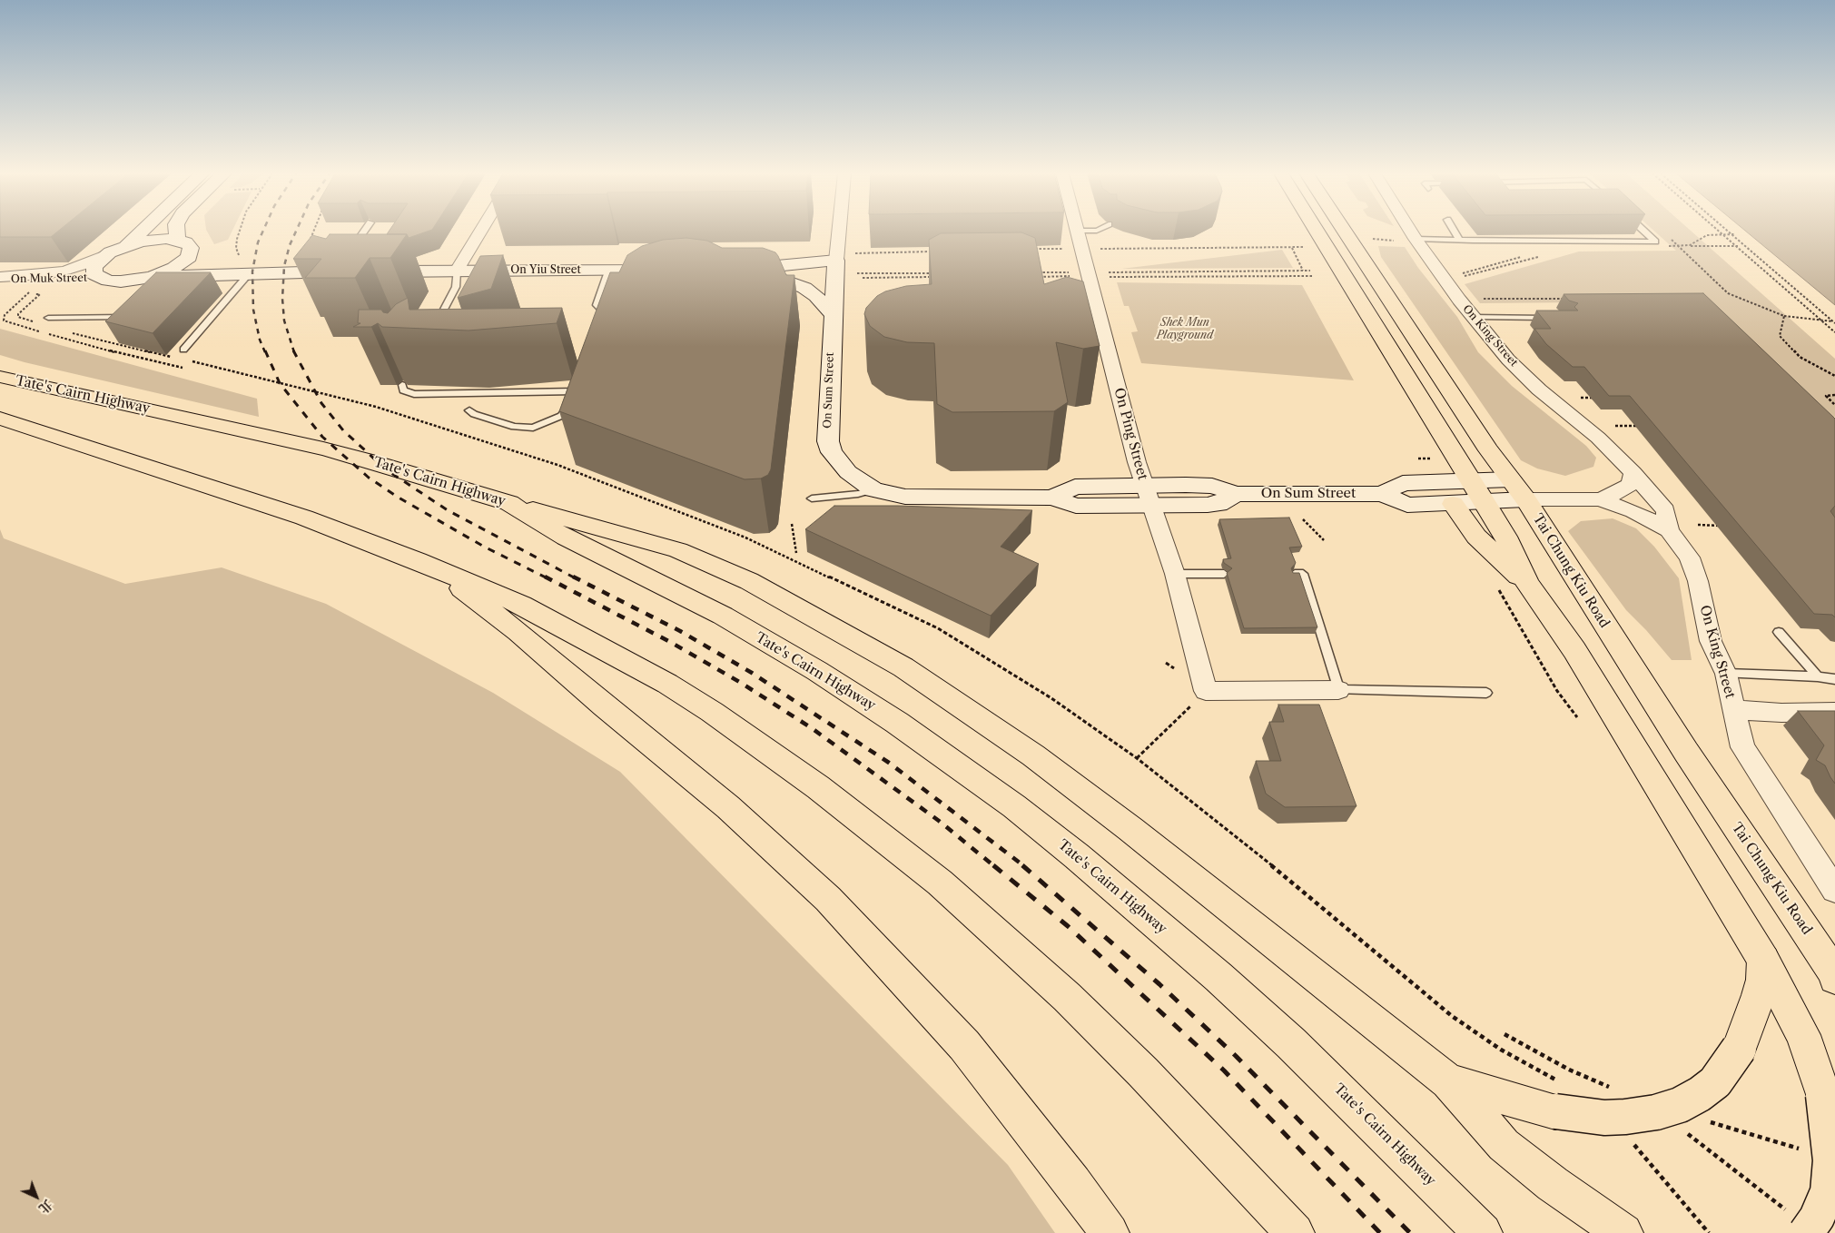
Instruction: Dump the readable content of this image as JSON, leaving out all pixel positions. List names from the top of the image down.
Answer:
{
  "streets": {
    "main road": ["Tate's Cairn Highway", "Tai Chung Kiu Road"],
    "street": [
      "On Yiu Street",
      "On Muk Street",
      "On King Street",
      "On Sum Street",
      "On Ping Street"
    ]
  },
  "crossings": [
    ["On King Street", "On Sum Street"],
    ["On King Street", "Tai Chung Kiu Road"],
    ["On Sum Street", "On Ping Street"],
    ["On Sum Street", "Tai Chung Kiu Road"]
  ],
  "parks": ["Shek Mun Playground"],
  "north": "bottom right"
}
